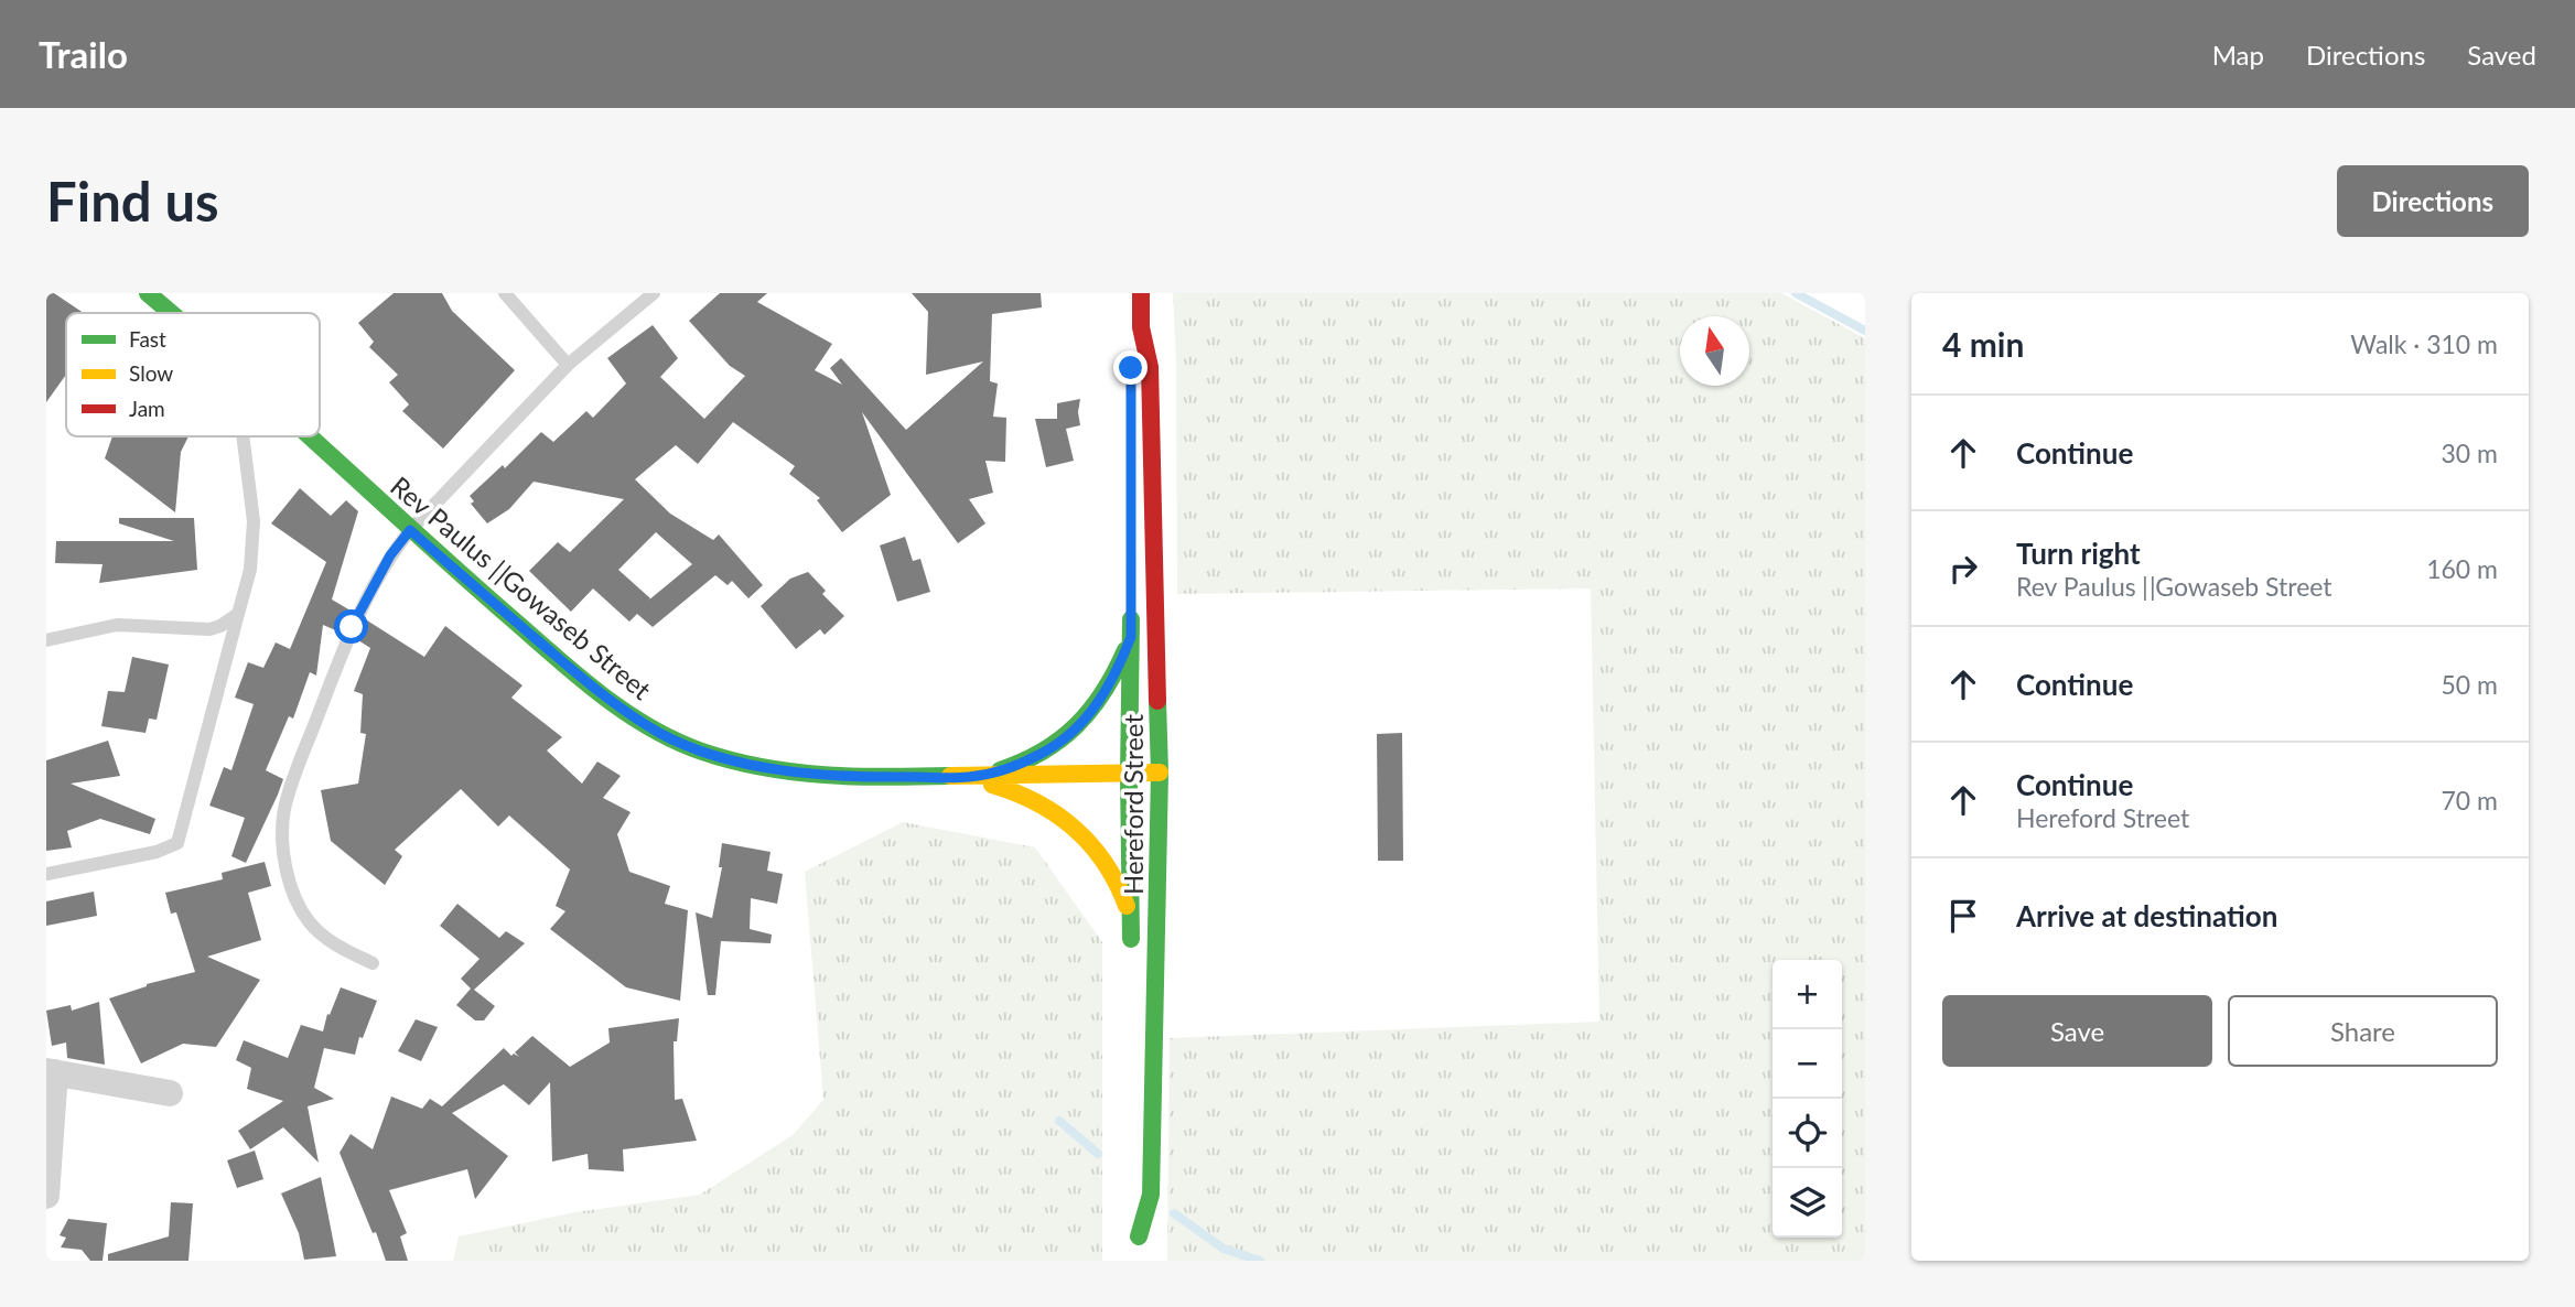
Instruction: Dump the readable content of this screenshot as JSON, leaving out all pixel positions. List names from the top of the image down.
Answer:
{
  "streets": {
    "main road": ["Rev Paulus ǁGowaseb Street", "Hereford Street"]
  },
  "crossings": [
    ["Rev Paulus ǁGowaseb Street", "Hereford Street"]
  ],
  "legend": ["Fast", "Slow", "Jam"],
  "north": "top",
  "page": {
    "header": "Trailo",
    "nav": ["Map", "Directions", "Saved"],
    "buttons": [
      "Directions",
      ["Save", "Share"]
    ],
    "title": "Find us",
    "heading": ["4 min", "Walk · 310 m"],
    "list": [
      ["Continue", "30 m"],
      ["Turn right", "Rev Paulus ǁGowaseb Street", "160 m"],
      ["Continue", "50 m"],
      ["Continue", "Hereford Street", "70 m"],
      "Arrive at destination"
    ],
    "map_buttons": ["+", "−"]
  }
}
